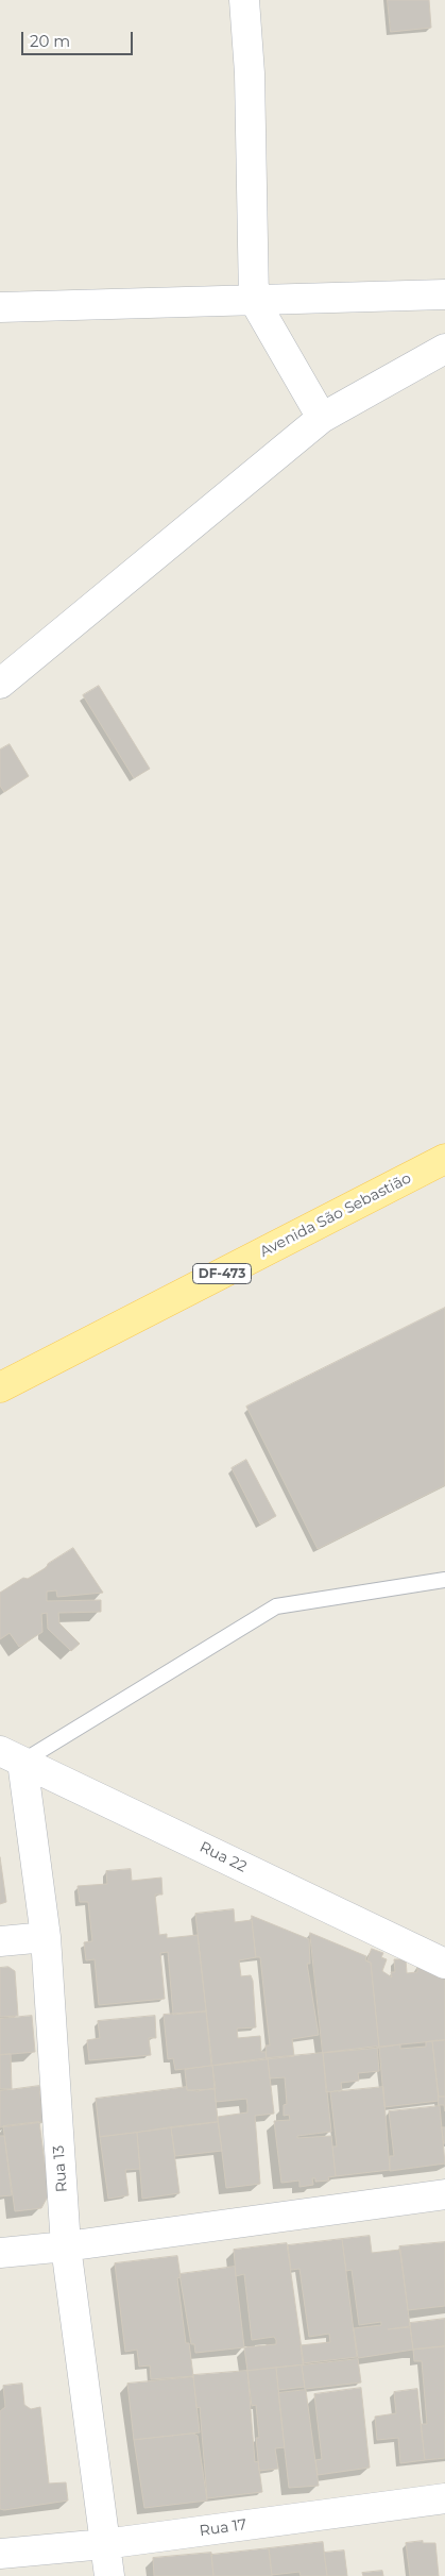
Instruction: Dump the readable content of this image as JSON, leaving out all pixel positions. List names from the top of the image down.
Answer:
{
  "streets": {
    "main road": ["Avenida São Sebastião", "DF-473"],
    "street": ["Rua 22", "Rua 13", "Rua 17"]
  },
  "crossings": [
    ["Rua 22", "Rua 13"],
    ["Rua 13", "Rua 17"]
  ],
  "scale_bar": "20 m"
}
